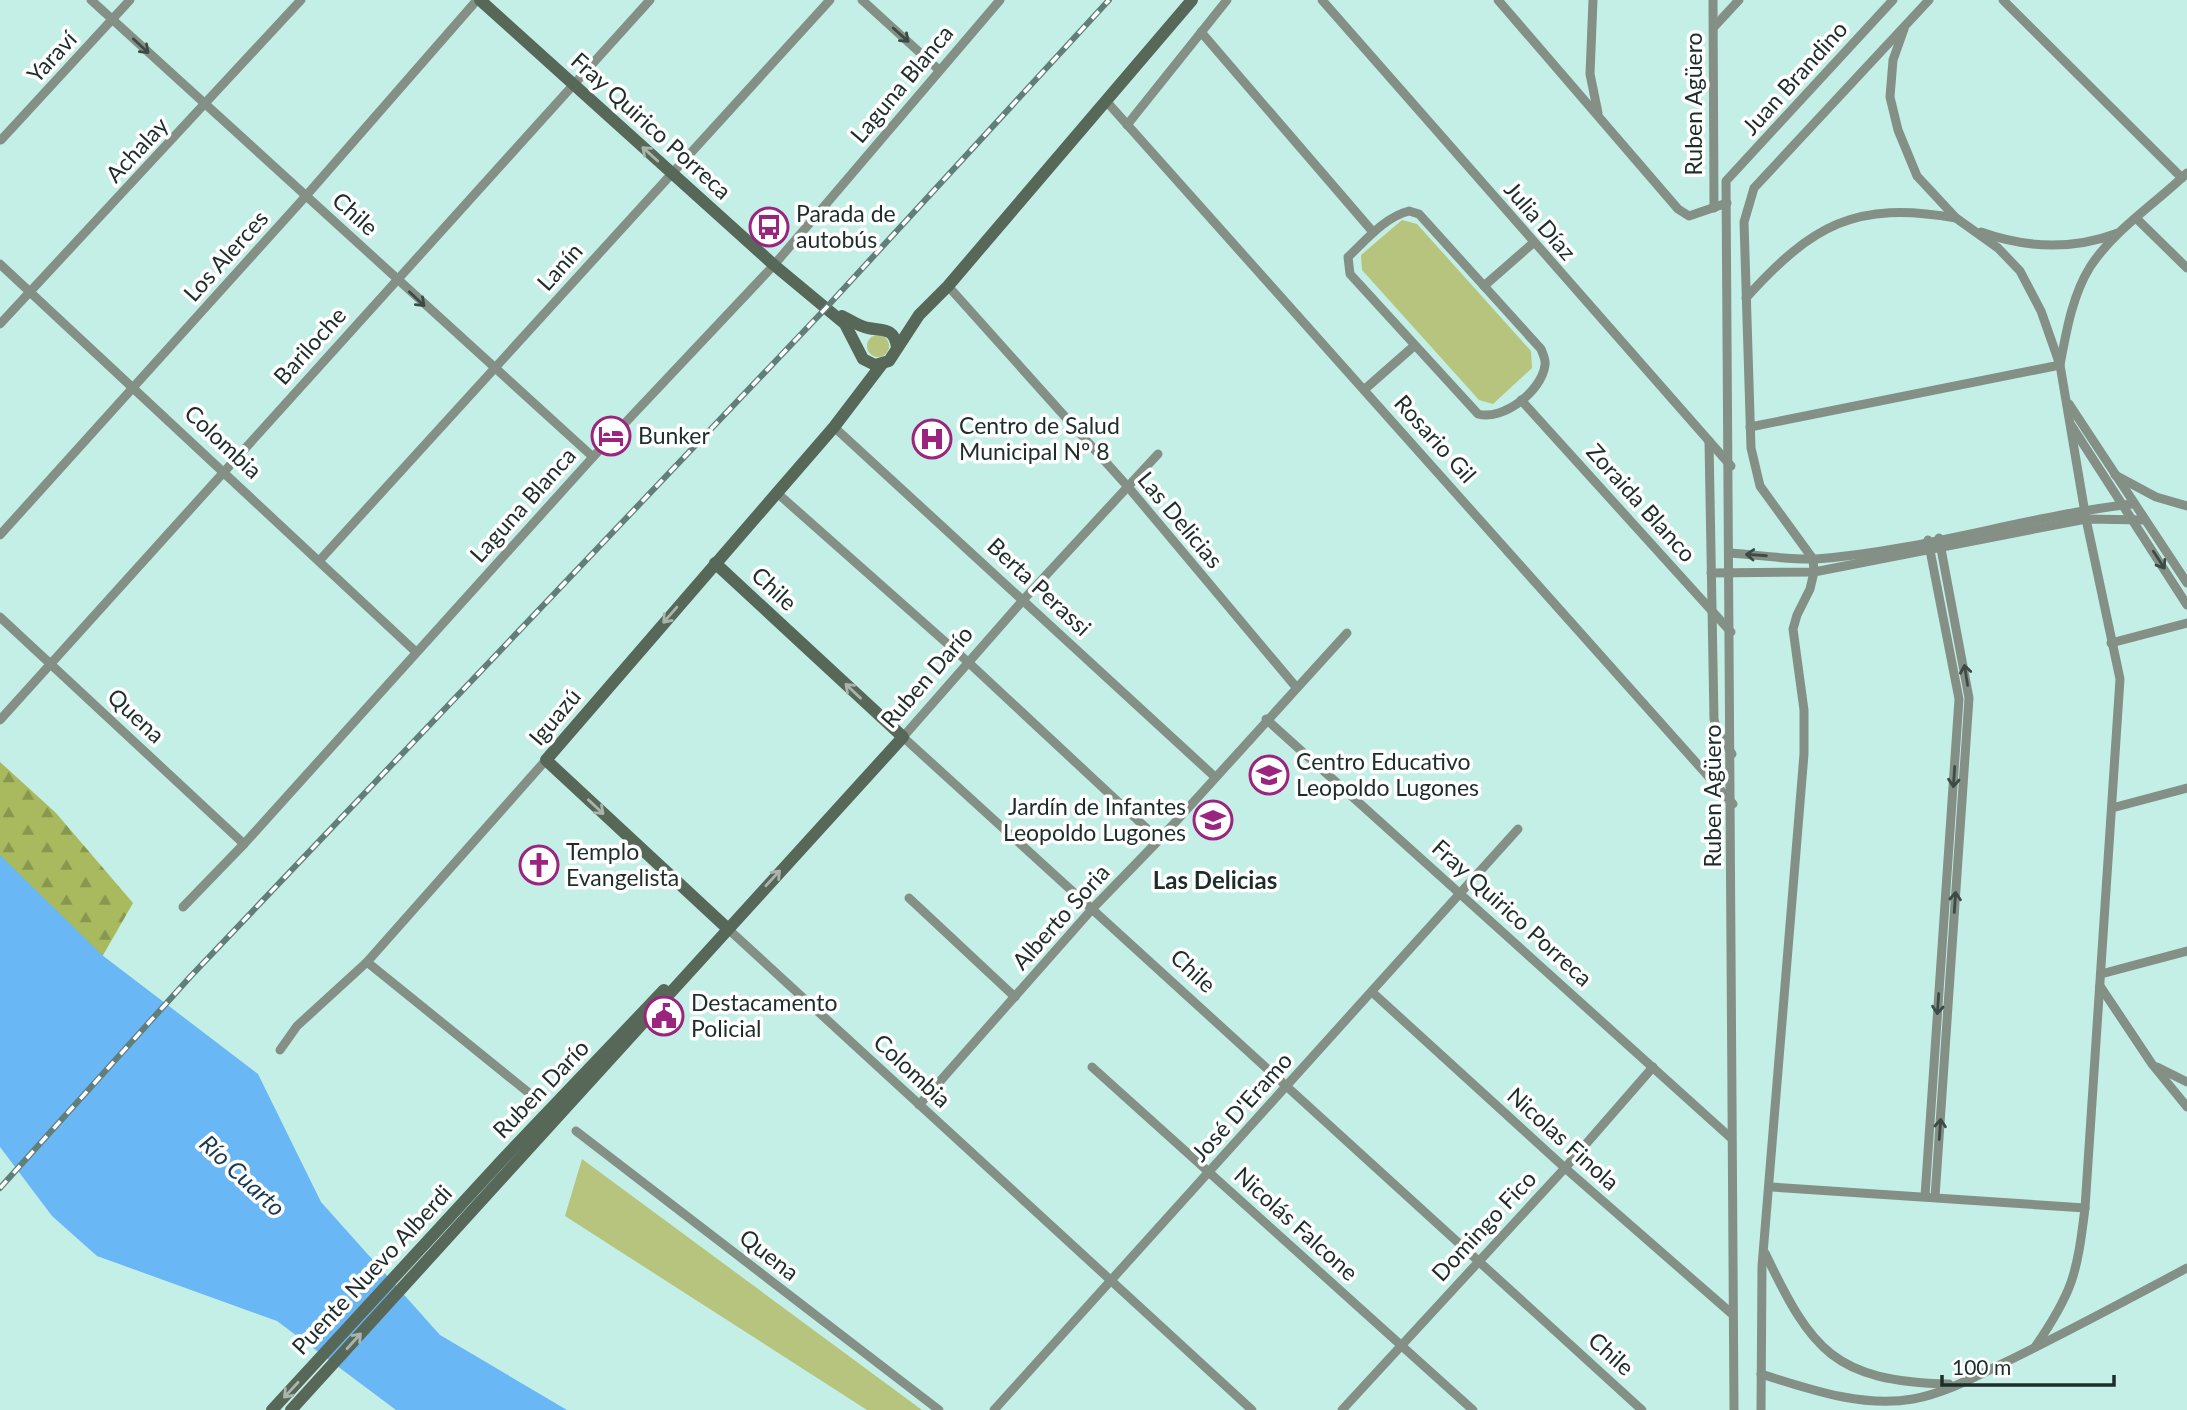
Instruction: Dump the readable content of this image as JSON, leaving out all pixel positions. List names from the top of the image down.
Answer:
{
  "streets": {
    "main road": [
      "Fray Quirico Porreca",
      "Chile",
      "Colombia",
      "Ruben Darío",
      "Iguazú",
      "Puente Nuevo Alberdi"
    ],
    "street": [
      "Yaraví",
      "Juan Brandino",
      "Laguna Blanca",
      "Ruben Agüero",
      "Achalay",
      "Julia Díaz",
      "Los Alerces",
      "Lanín",
      "Bariloche",
      "Rosario Gil",
      "Zoraida Blanco",
      "Las Delicias",
      "Berta Perassi",
      "Quena",
      "Alberto Soria",
      "José D'Eramo",
      "Nicolas Finola",
      "Nicolás Falcone",
      "Domingo Fico"
    ]
  },
  "crossings": [
    ["Yaraví", "Chile"],
    ["Juan Brandino", "Ruben Agüero"],
    ["Laguna Blanca", "Fray Quirico Porreca"],
    ["Laguna Blanca", "Chile"],
    ["Laguna Blanca", "Colombia"],
    ["Laguna Blanca", "Quena"],
    ["Ruben Agüero", "Fray Quirico Porreca"],
    ["Ruben Agüero", "Julia Díaz"],
    ["Ruben Agüero", "Rosario Gil"],
    ["Ruben Agüero", "Zoraida Blanco"],
    ["Ruben Agüero", "Nicolas Finola"],
    ["Fray Quirico Porreca", "Los Alerces"],
    ["Fray Quirico Porreca", "Lanín"],
    ["Fray Quirico Porreca", "Bariloche"],
    ["Fray Quirico Porreca", "Iguazú"],
    ["Fray Quirico Porreca", "Alberto Soria"],
    ["Fray Quirico Porreca", "José D'Eramo"],
    ["Fray Quirico Porreca", "Domingo Fico"],
    ["Achalay", "Chile"],
    ["Achalay", "Colombia"],
    ["Chile", "Los Alerces"],
    ["Chile", "Lanín"],
    ["Chile", "Bariloche"],
    ["Chile", "Ruben Darío"],
    ["Chile", "Iguazú"],
    ["Chile", "Alberto Soria"],
    ["Chile", "José D'Eramo"],
    ["Chile", "Domingo Fico"],
    ["Los Alerces", "Colombia"],
    ["Lanín", "Colombia"],
    ["Bariloche", "Colombia"],
    ["Bariloche", "Quena"],
    ["Colombia", "Ruben Darío"],
    ["Colombia", "Iguazú"],
    ["Colombia", "Alberto Soria"],
    ["Colombia", "José D'Eramo"],
    ["Las Delicias", "Ruben Darío"],
    ["Las Delicias", "Alberto Soria"],
    ["Berta Perassi", "Ruben Darío"],
    ["Berta Perassi", "Iguazú"],
    ["Berta Perassi", "Alberto Soria"],
    ["Ruben Darío", "Puente Nuevo Alberdi"],
    ["José D'Eramo", "Nicolas Finola"],
    ["José D'Eramo", "Nicolás Falcone"],
    ["Nicolas Finola", "Domingo Fico"],
    ["Nicolás Falcone", "Domingo Fico"]
  ],
  "districts": ["Las Delicias"],
  "water": ["Río Cuarto"],
  "places": {
    "bus stop": ["Parada de autobús"],
    "hotel": ["Bunker"],
    "hospital": ["Centro de Salud Municipal Nº 8"],
    "school or university": ["Centro Educativo Leopoldo Lugones", "Jardín de Infantes Leopoldo Lugones"],
    "church": ["Templo Evangelista"],
    "public building": ["Destacamento Policial"]
  },
  "scale_bar": "100 m"
}
